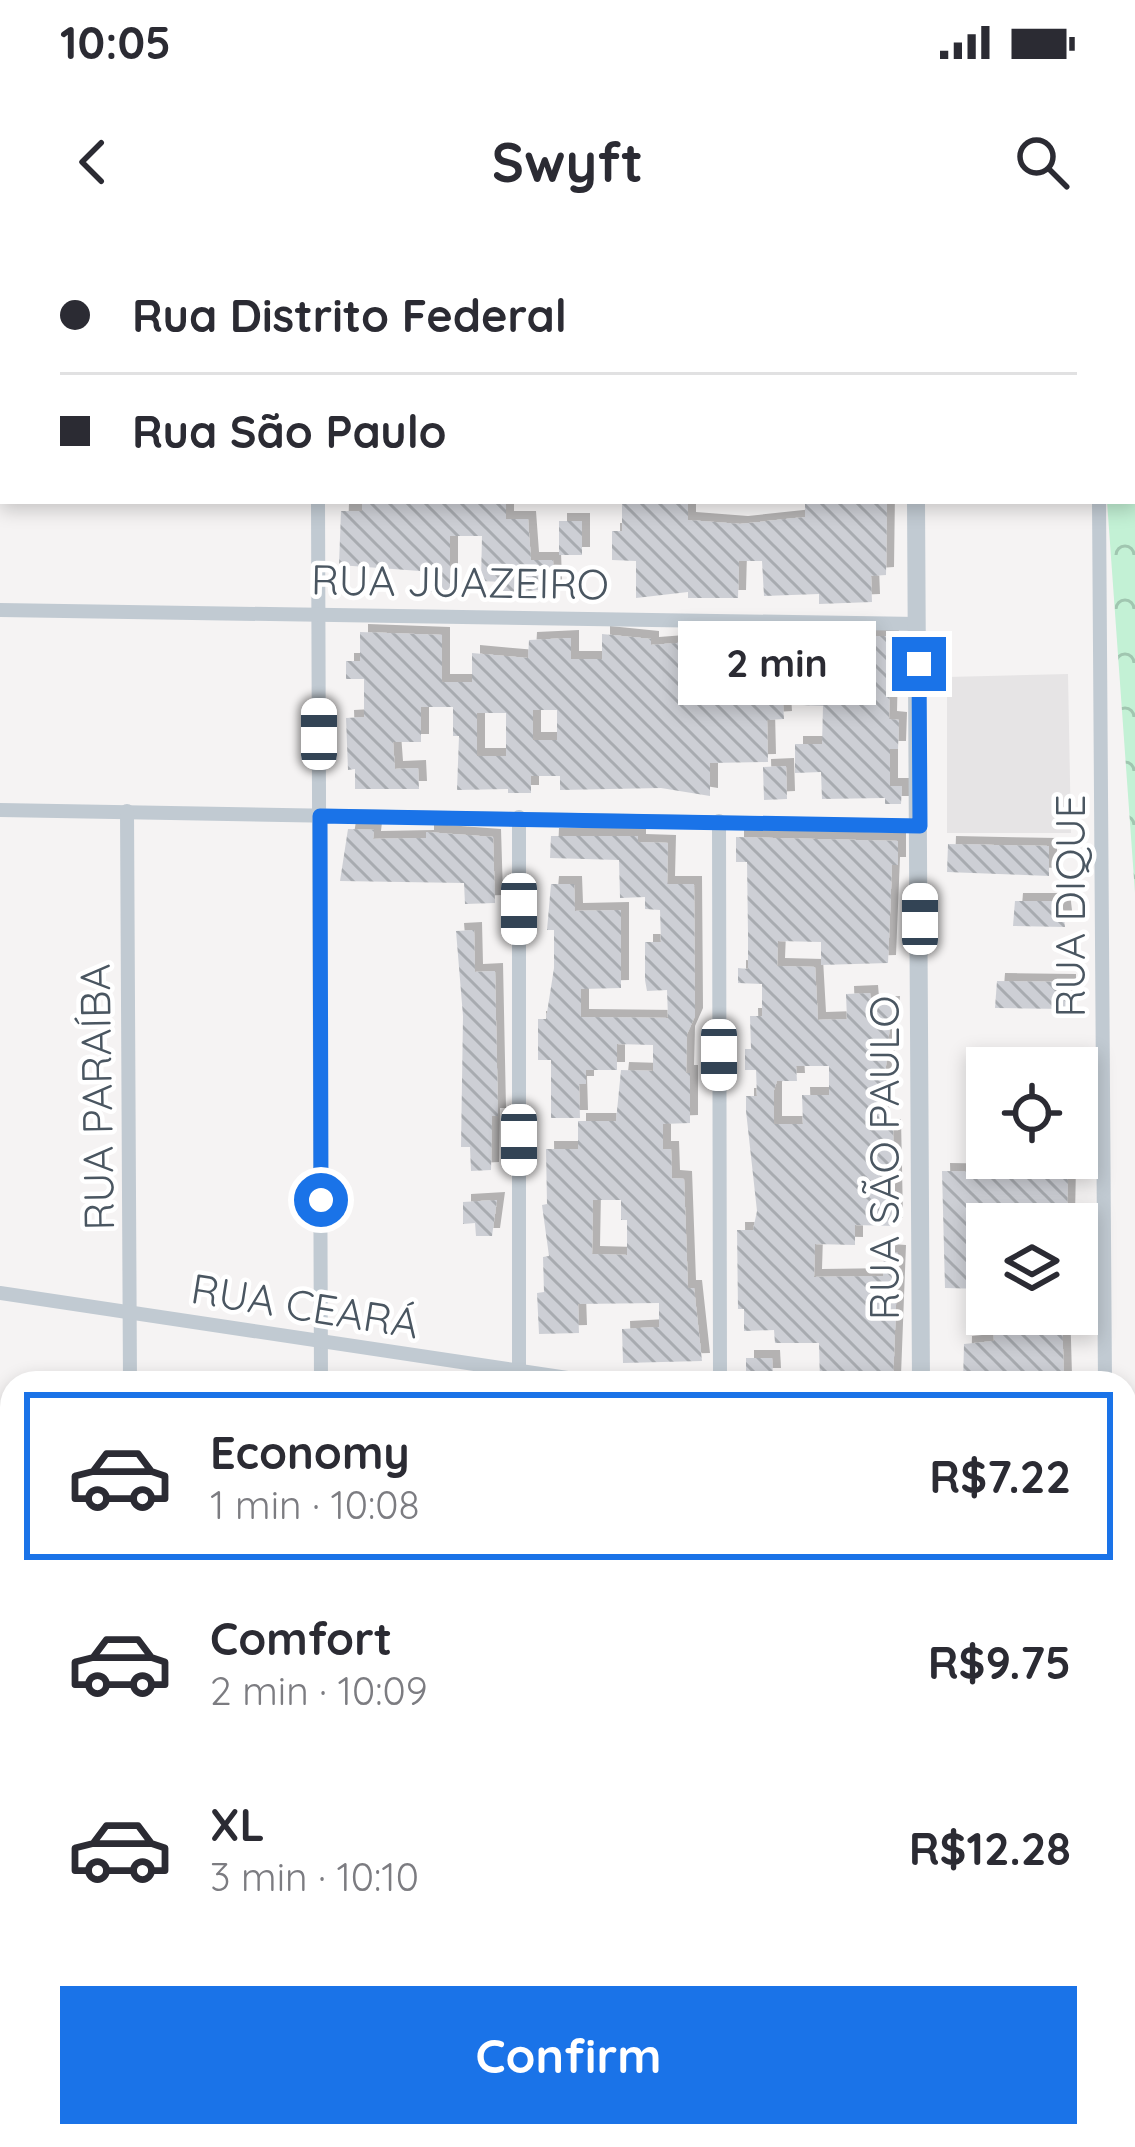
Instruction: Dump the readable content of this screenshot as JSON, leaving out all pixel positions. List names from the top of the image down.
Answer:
{
  "streets": {
    "street": [
      "RUA JUAZEIRO",
      "RUA DIQUE",
      "RUA PARAÍBA",
      "RUA SÃO PAULO",
      "RUA CEARÁ"
    ]
  },
  "crossings": [
    ["RUA JUAZEIRO", "RUA SÃO PAULO"],
    ["RUA PARAÍBA", "RUA CEARÁ"]
  ],
  "page": {
    "status": "10:05",
    "header": "Swyft",
    "banner": ["Rua Distrito Federal", "Rua São Paulo"],
    "bubble": "2 min",
    "list": [
      {
        "name": "Economy",
        "note": "1 min · 10:08",
        "value": "R$7.22"
      },
      {
        "name": "Comfort",
        "note": "2 min · 10:09",
        "value": "R$9.75"
      },
      {
        "name": "XL",
        "note": "3 min · 10:10",
        "value": "R$12.28"
      }
    ],
    "buttons": "Confirm"
  }
}
